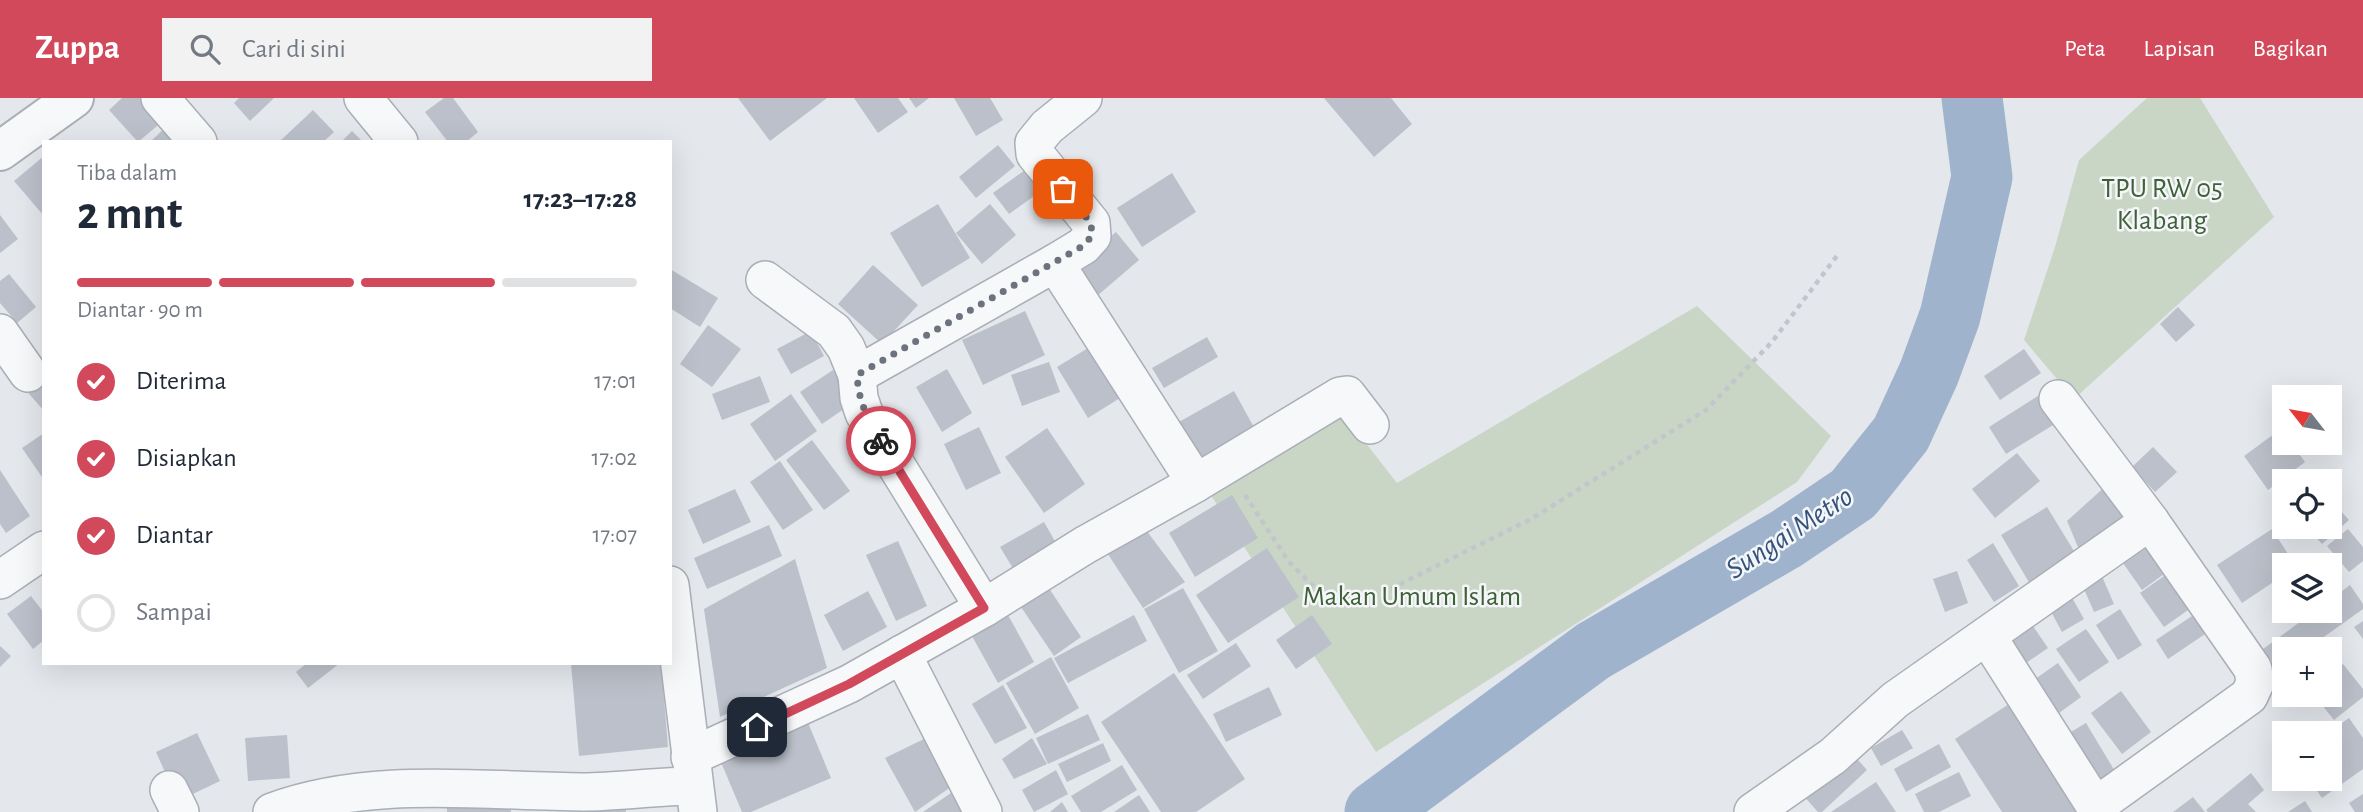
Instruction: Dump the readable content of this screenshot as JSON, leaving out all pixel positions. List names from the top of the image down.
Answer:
{
  "water": ["Sungai Metro"],
  "parks": ["TPU RW 05 Klabang", "Makan Umum Islam"],
  "north": "top left",
  "page": {
    "header": "Zuppa",
    "search": "Cari di sini",
    "nav": ["Peta", "Lapisan", "Bagikan"],
    "heading": ["2 mnt", "Tiba dalam", "17:23–17:28"],
    "bar": "Diantar · 90 m",
    "list": [
      ["Diterima", "17:01"],
      ["Disiapkan", "17:02"],
      ["Diantar", "17:07"],
      "Sampai"
    ],
    "map_buttons": ["+", "−"]
  }
}
